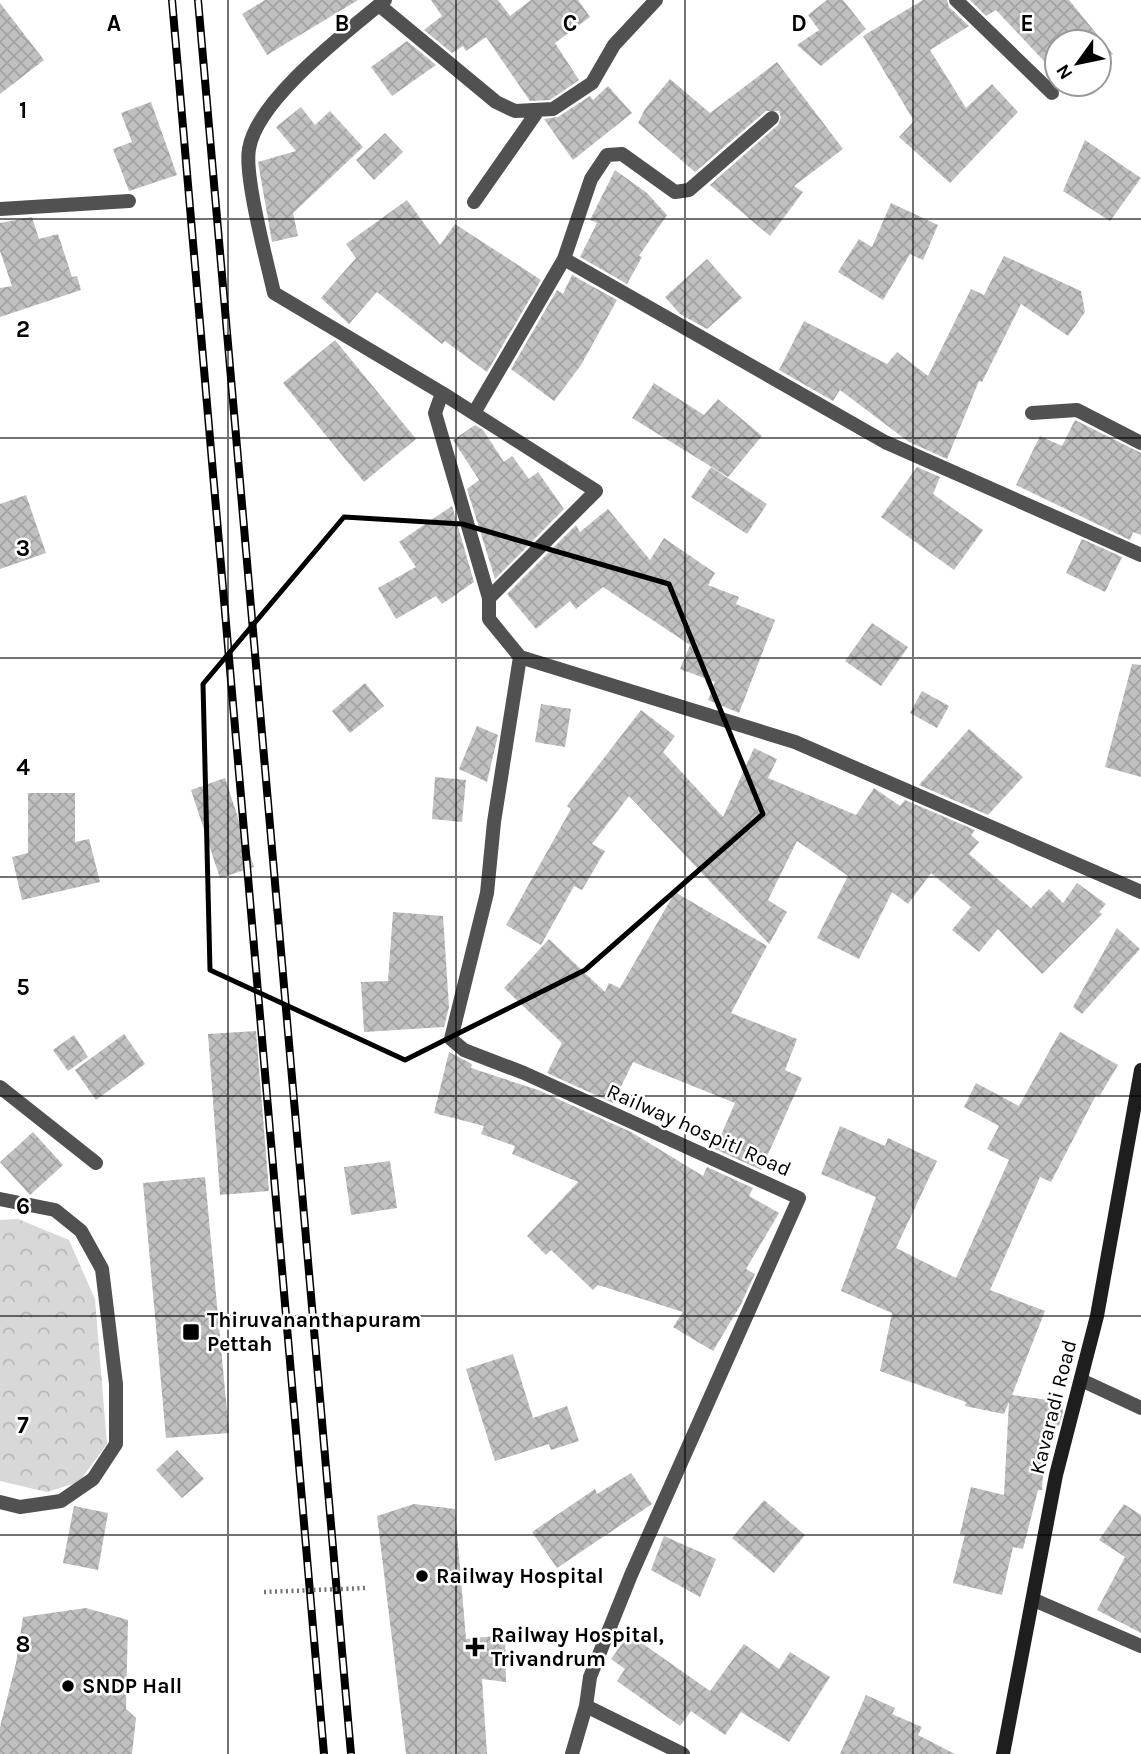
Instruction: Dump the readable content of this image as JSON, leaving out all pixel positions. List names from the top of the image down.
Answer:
{
  "streets": {
    "main road": ["Kavaradi Road"],
    "street": ["Railway hospitl Road"]
  },
  "places": {
    "transit": ["Thiruvananthapuram Pettah"],
    "other": ["Railway Hospital", "SNDP Hall"],
    "health": ["Railway Hospital, Trivandrum"]
  },
  "north": "bottom left",
  "grid": {
    "columns": [
      "A",
      "B",
      "C",
      "D",
      "E"
    ],
    "rows": [
      "1",
      "2",
      "3",
      "4",
      "5",
      "6",
      "7",
      "8"
    ]
  }
}
